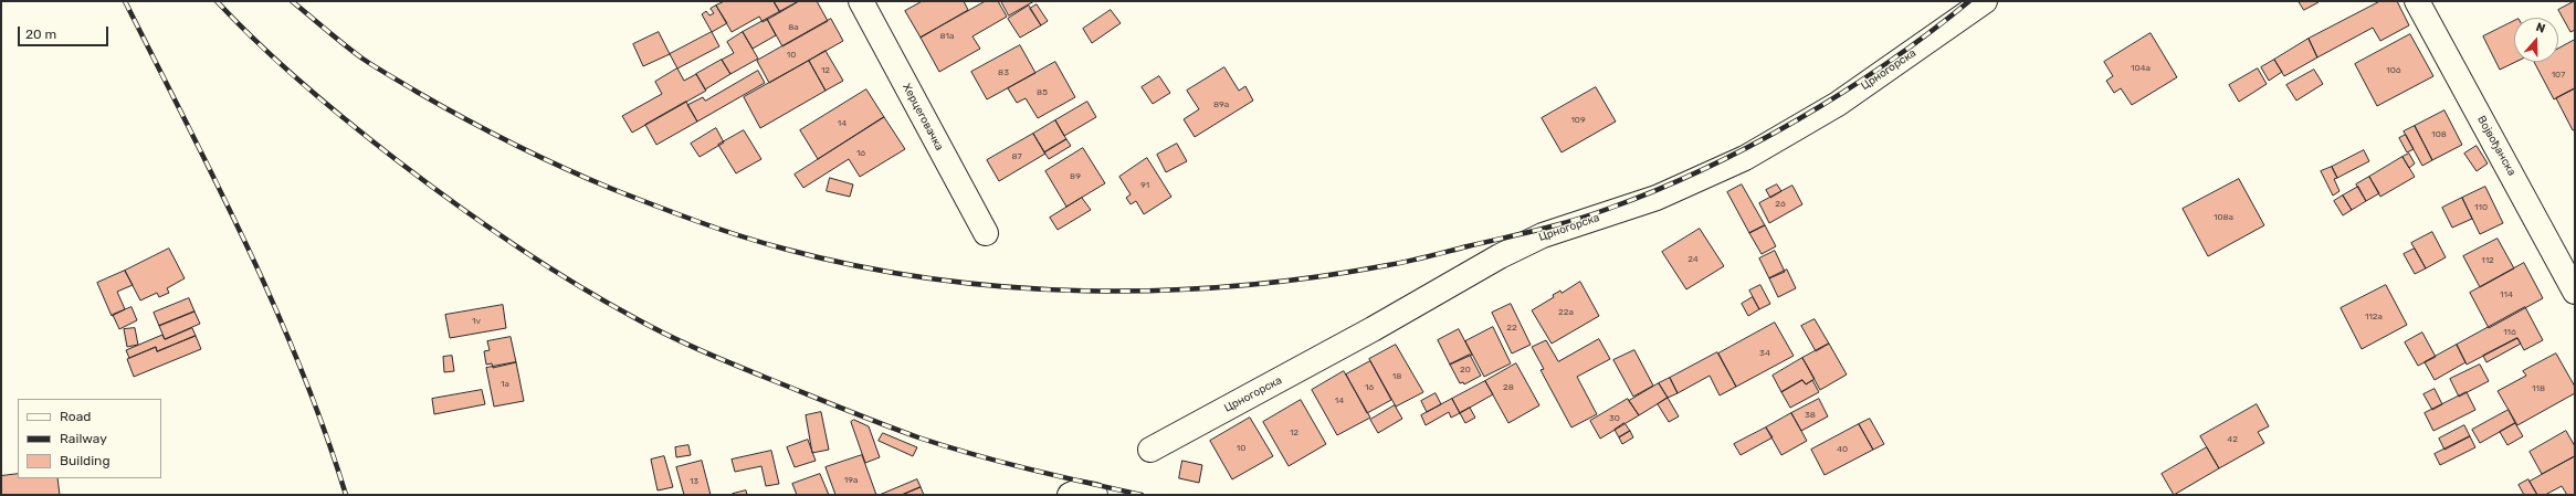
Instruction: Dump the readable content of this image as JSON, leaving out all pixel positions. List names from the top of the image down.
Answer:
{
  "streets": {
    "street": ["Црногорска", "Херцеговачка", "Војвођанска"]
  },
  "house_numbers": [
    "8a",
    "81a",
    "10",
    "104a",
    "12",
    "106",
    "83",
    "107",
    "85",
    "89a",
    "109",
    "14",
    "108",
    "16",
    "87",
    "89",
    "91",
    "26",
    "110",
    "108a",
    "24",
    "112",
    "114",
    "22a",
    "112a",
    "1v",
    "22",
    "116",
    "34",
    "20",
    "18",
    "1a",
    "16",
    "28",
    "118",
    "14",
    "38",
    "30",
    "12",
    "42",
    "10",
    "40",
    "19a",
    "13"
  ],
  "legend": ["Road", "Railway", "Building"],
  "scale_bar": "20 m",
  "north": "top"
}
